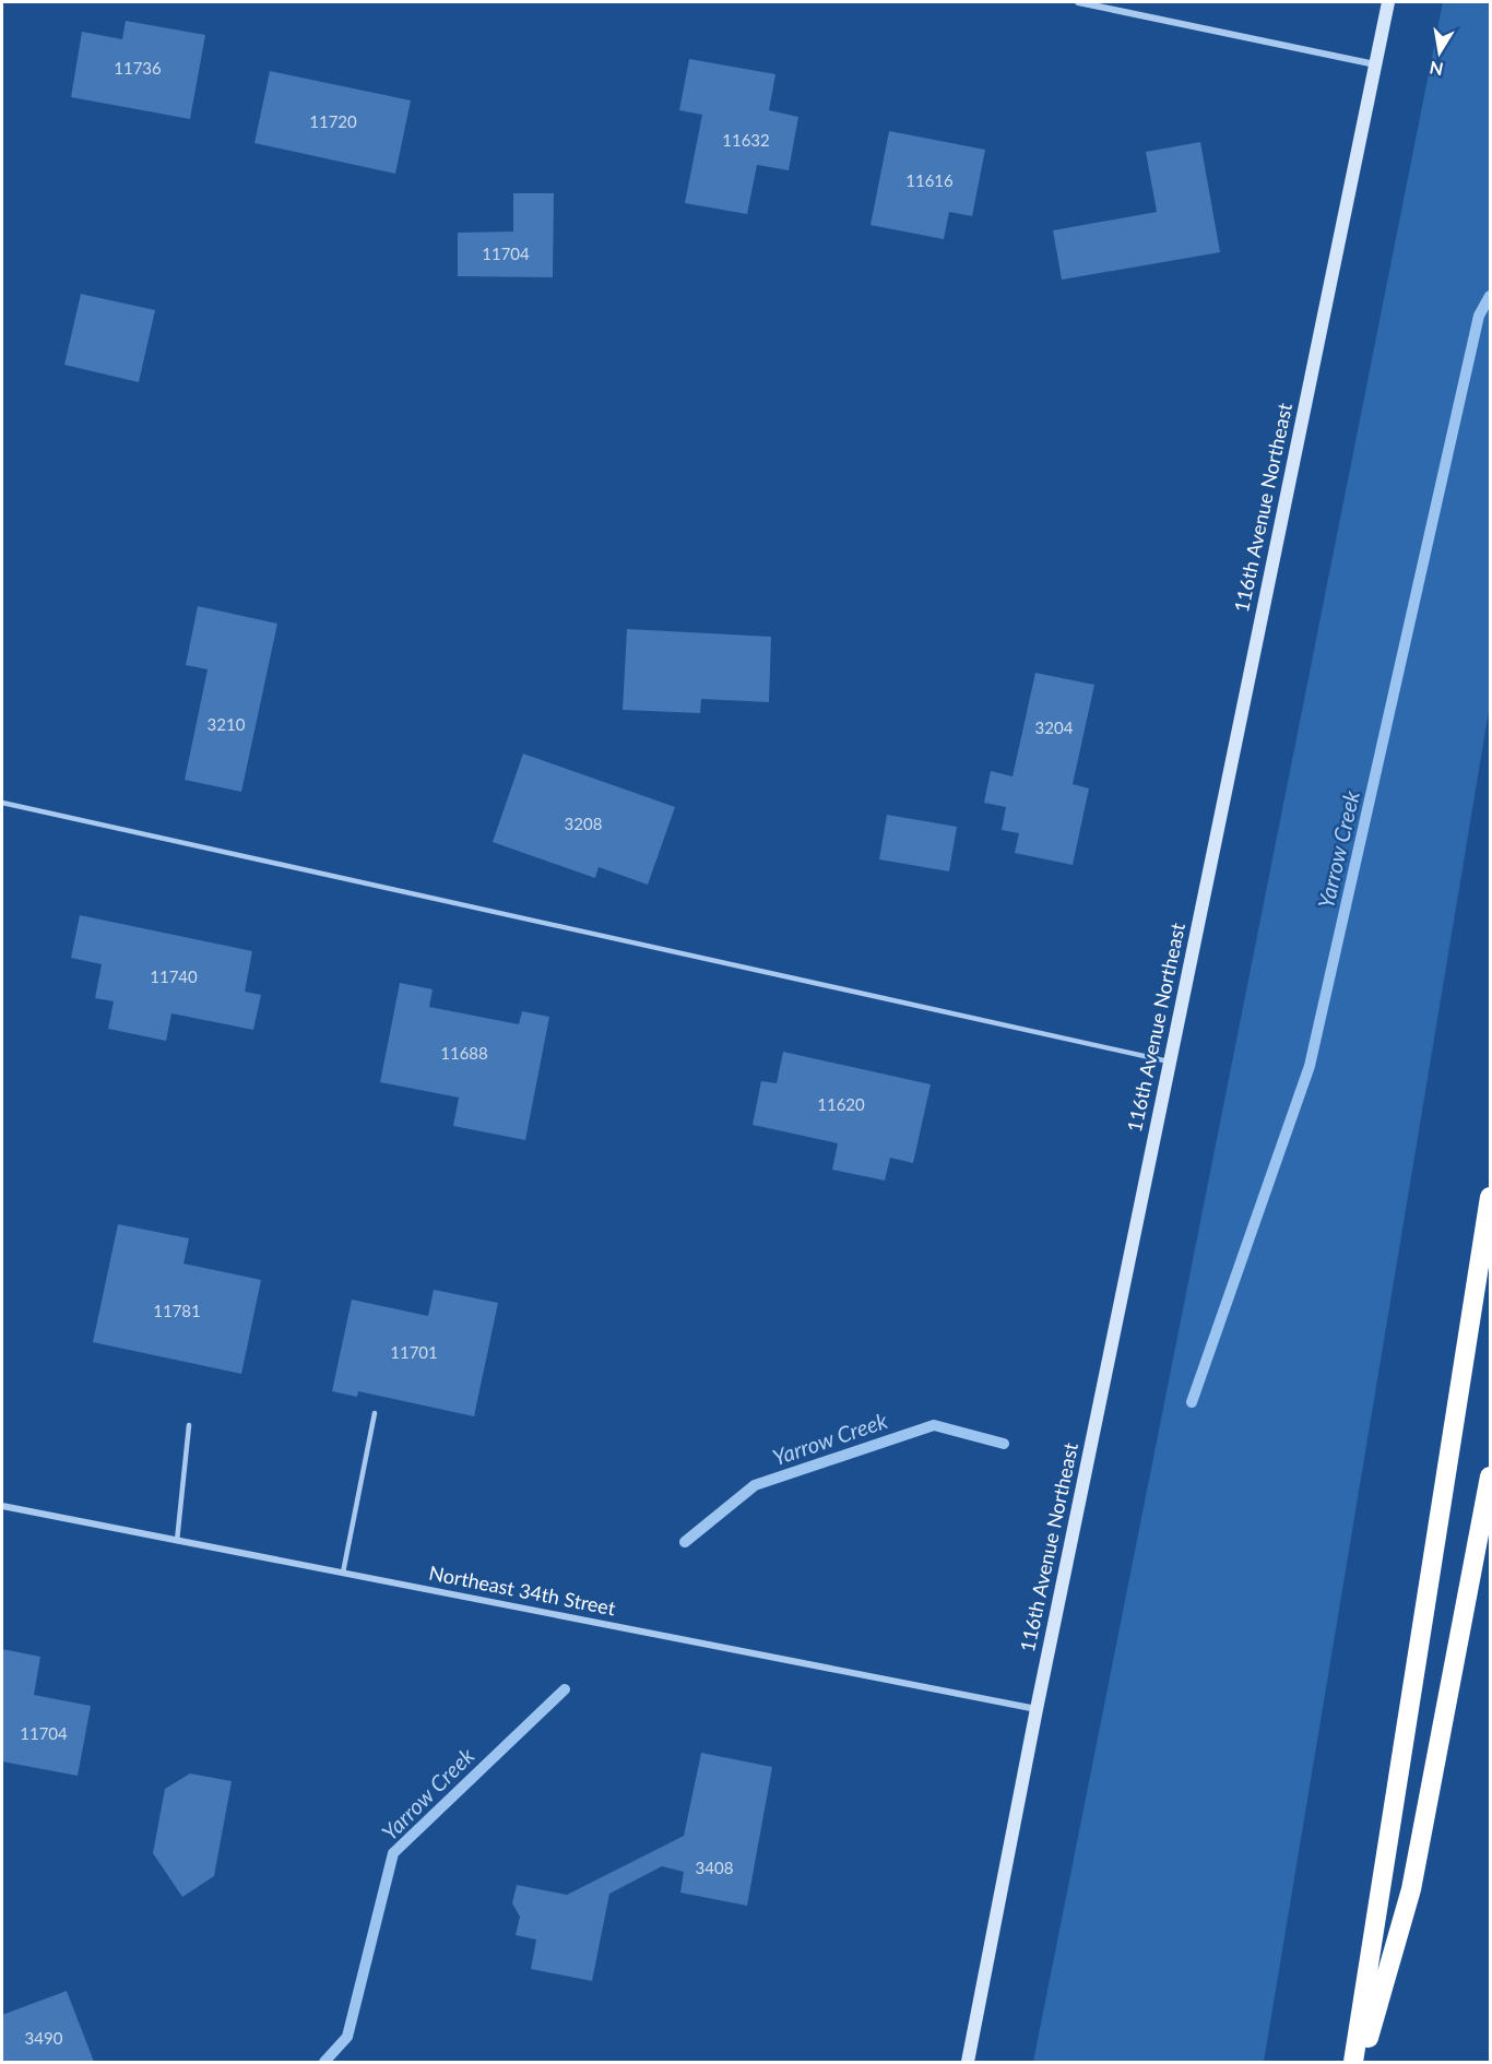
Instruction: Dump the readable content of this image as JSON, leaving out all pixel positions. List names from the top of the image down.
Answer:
{
  "streets": {
    "street": ["116th Avenue Northeast", "Northeast 34th Street"]
  },
  "crossings": [
    ["116th Avenue Northeast", "Northeast 34th Street"]
  ],
  "water": ["Yarrow Creek"],
  "house_numbers": [
    "11736",
    "11720",
    "11632",
    "11616",
    "11704",
    "3210",
    "3204",
    "3208",
    "11740",
    "11688",
    "11620",
    "11781",
    "11701",
    "11704",
    "3408",
    "3490"
  ],
  "north": "bottom"
}
